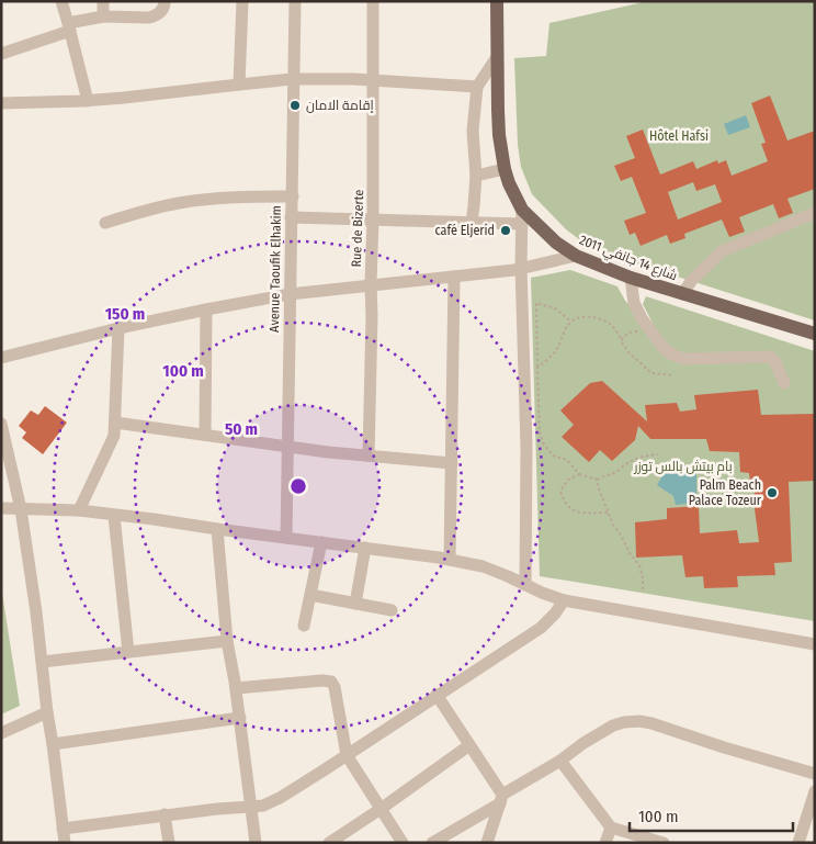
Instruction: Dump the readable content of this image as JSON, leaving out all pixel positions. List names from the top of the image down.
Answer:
{
  "streets": {
    "main road": ["شارع 14 جانفي 2011"],
    "street": ["Rue de Bizerte", "Avenue Taoufik Elhakim"]
  },
  "parks": ["Hôtel Hafsi", "بام بيتش بالس توزر"],
  "places": ["إقامة الامان", "café Eljerid", "Palm Beach Palace Tozeur"],
  "scale_bar": "100 m",
  "rings": ["150 m", "100 m", "50 m"]
}
